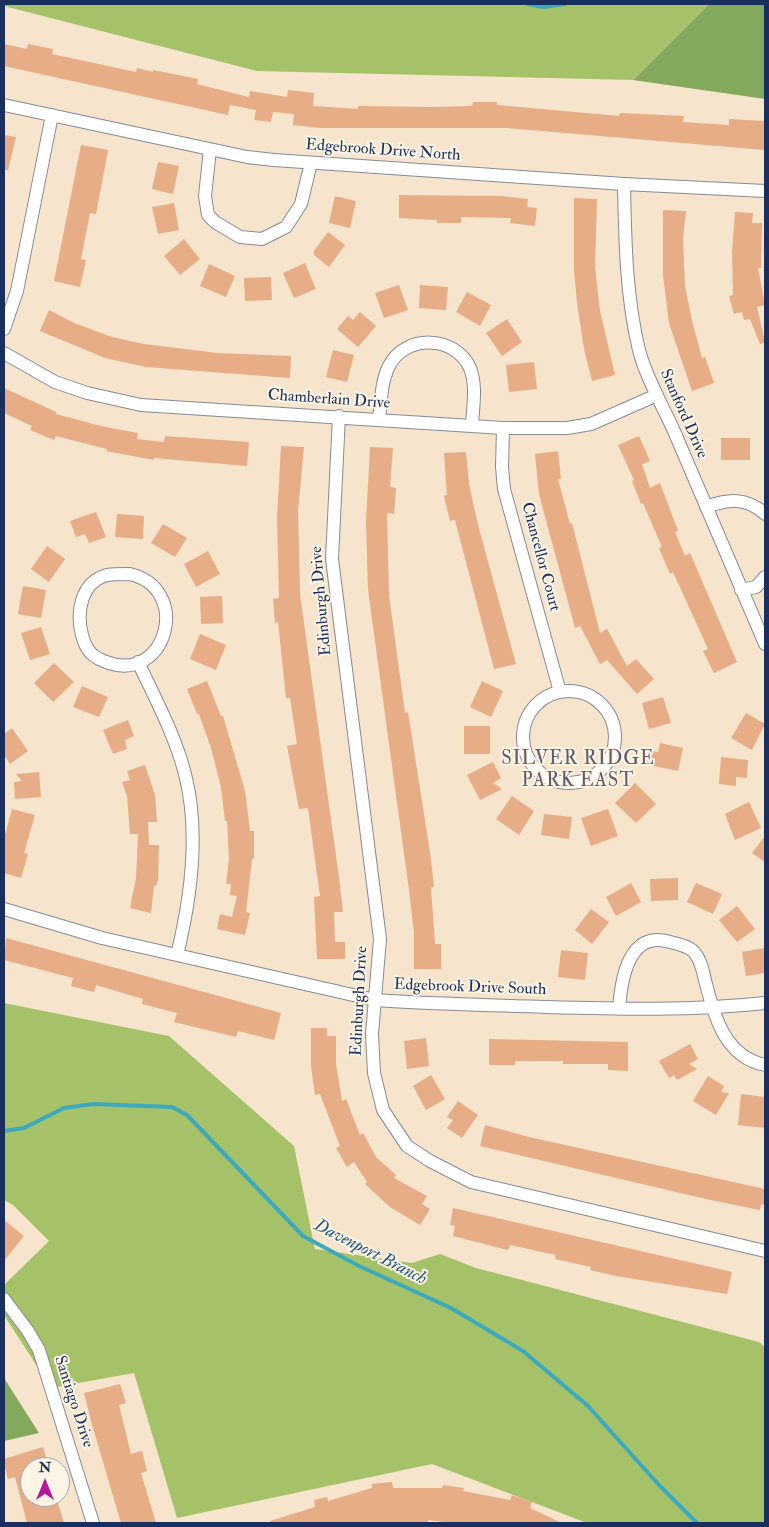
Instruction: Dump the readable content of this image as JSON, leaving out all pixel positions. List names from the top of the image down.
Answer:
{
  "streets": {
    "street": [
      "Edgebrook Drive North",
      "Chamberlain Drive",
      "Stanford Drive",
      "Chancellor Court",
      "Edinburgh Drive",
      "Edgebrook Drive South",
      "Santiago Drive"
    ]
  },
  "crossings": [
    ["Edgebrook Drive North", "Stanford Drive"],
    ["Chamberlain Drive", "Stanford Drive"],
    ["Chamberlain Drive", "Chancellor Court"],
    ["Chamberlain Drive", "Edinburgh Drive"],
    ["Edinburgh Drive", "Edgebrook Drive South"]
  ],
  "districts": ["SILVER RIDGE PARK EAST"],
  "water": ["Davenport Branch"],
  "north": "top"
}
